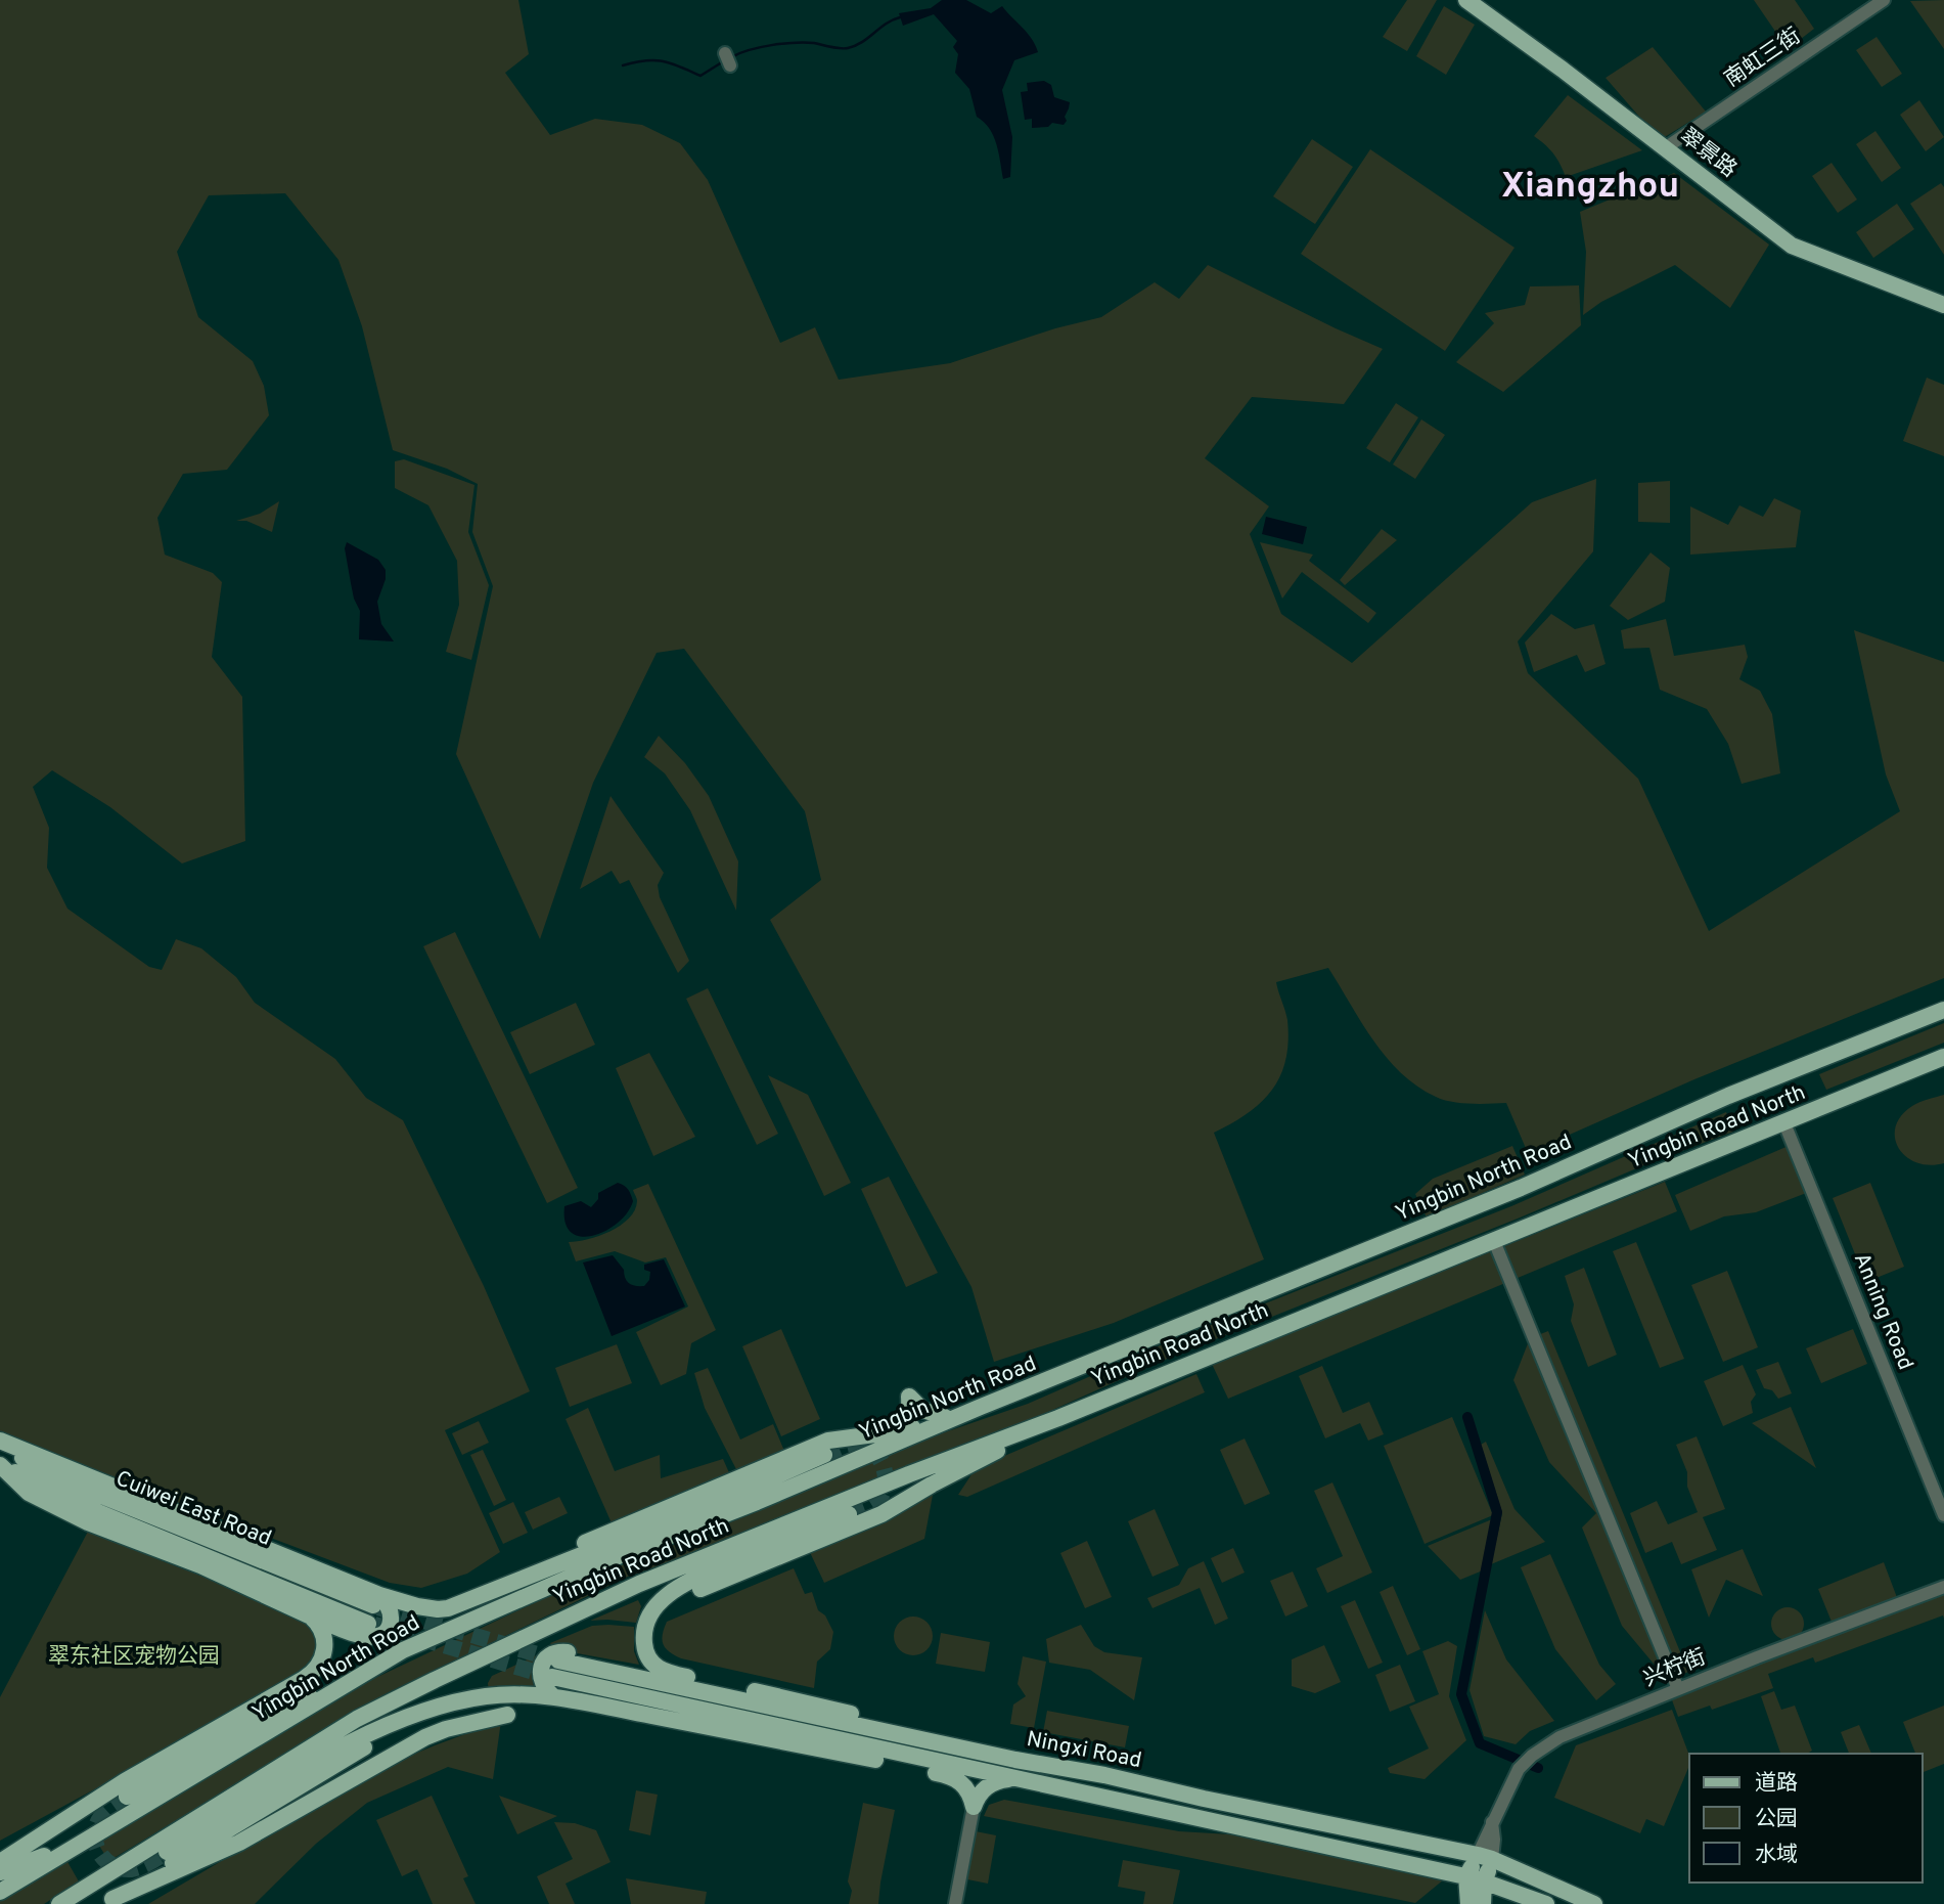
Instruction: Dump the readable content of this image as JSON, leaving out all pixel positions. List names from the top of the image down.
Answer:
{
  "streets": {
    "main road": [
      "翠景路",
      "Yingbin Road North",
      "Yingbin North Road",
      "Cuiwei East Road",
      "Ningxi Road"
    ],
    "street": ["南虹三街", "Anning Road", "兴柠街"]
  },
  "crossings": [
    ["南虹三街", "翠景路"],
    ["Yingbin Road North", "Anning Road"],
    ["兴柠街", "Ningxi Road"]
  ],
  "districts": ["Xiangzhou"],
  "parks": ["翠东社区宠物公园"],
  "legend": ["道路", "公园", "水域"]
}
